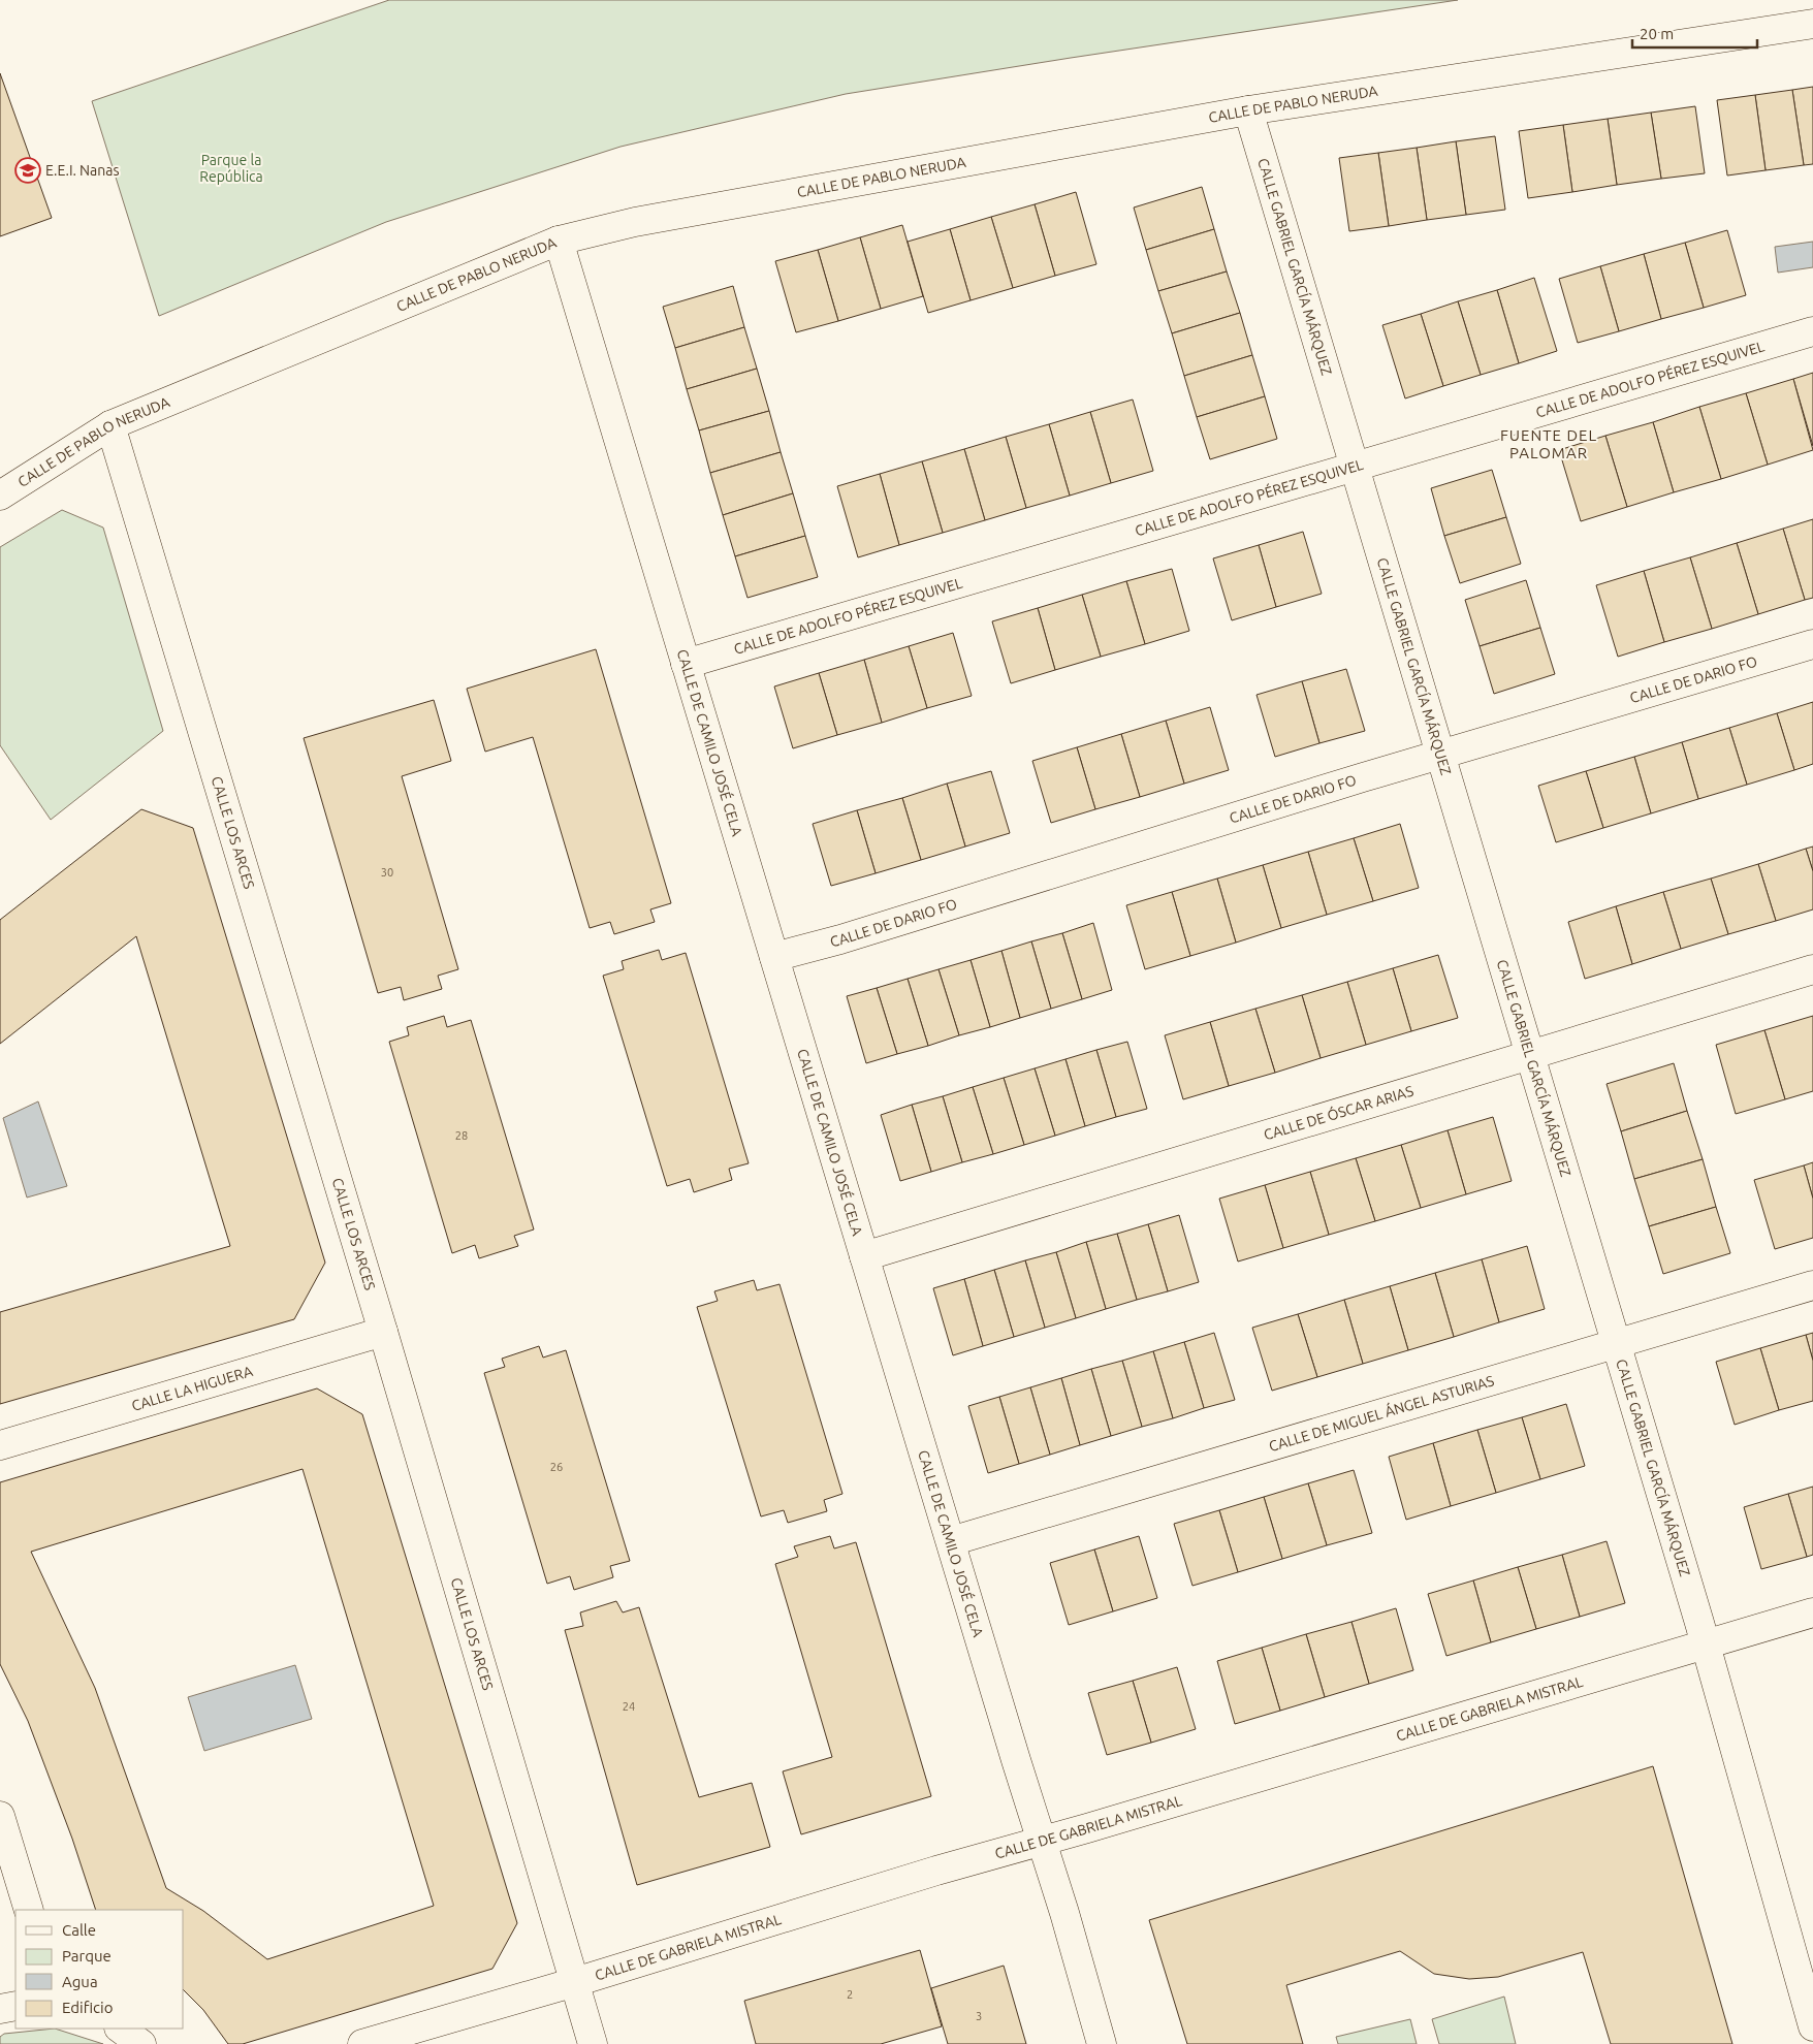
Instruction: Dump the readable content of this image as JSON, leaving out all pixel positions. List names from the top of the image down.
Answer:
{
  "streets": {
    "street": [
      "CALLE DE PABLO NERUDA",
      "CALLE GABRIEL GARCÍA MÁRQUEZ",
      "CALLE DE ADOLFO PÉREZ ESQUIVEL",
      "CALLE DE DARIO FO",
      "CALLE DE CAMILO JOSÉ CELA",
      "CALLE LOS ARCES",
      "CALLE DE ÓSCAR ARIAS",
      "CALLE LA HIGUERA",
      "CALLE DE MIGUEL ÁNGEL ASTURIAS",
      "CALLE DE GABRIELA MISTRAL"
    ]
  },
  "crossings": [
    ["CALLE DE PABLO NERUDA", "CALLE GABRIEL GARCÍA MÁRQUEZ"],
    ["CALLE DE PABLO NERUDA", "CALLE DE CAMILO JOSÉ CELA"],
    ["CALLE DE PABLO NERUDA", "CALLE LOS ARCES"],
    ["CALLE GABRIEL GARCÍA MÁRQUEZ", "CALLE DE ADOLFO PÉREZ ESQUIVEL"],
    ["CALLE GABRIEL GARCÍA MÁRQUEZ", "CALLE DE DARIO FO"],
    ["CALLE GABRIEL GARCÍA MÁRQUEZ", "CALLE DE ÓSCAR ARIAS"],
    ["CALLE GABRIEL GARCÍA MÁRQUEZ", "CALLE DE MIGUEL ÁNGEL ASTURIAS"],
    ["CALLE GABRIEL GARCÍA MÁRQUEZ", "CALLE DE GABRIELA MISTRAL"],
    ["CALLE DE ADOLFO PÉREZ ESQUIVEL", "CALLE DE CAMILO JOSÉ CELA"],
    ["CALLE DE DARIO FO", "CALLE DE CAMILO JOSÉ CELA"],
    ["CALLE DE CAMILO JOSÉ CELA", "CALLE DE ÓSCAR ARIAS"],
    ["CALLE DE CAMILO JOSÉ CELA", "CALLE DE MIGUEL ÁNGEL ASTURIAS"],
    ["CALLE DE CAMILO JOSÉ CELA", "CALLE DE GABRIELA MISTRAL"],
    ["CALLE LOS ARCES", "CALLE LA HIGUERA"],
    ["CALLE LOS ARCES", "CALLE DE GABRIELA MISTRAL"]
  ],
  "districts": ["FUENTE DEL PALOMAR"],
  "parks": ["Parque la República"],
  "places": {
    "school or university": ["E.E.I. Nanas"]
  },
  "house_numbers": [
    "30",
    "28",
    "26",
    "24",
    "2",
    "3"
  ],
  "legend": [
    "Calle",
    "Parque",
    "Agua",
    "Edificio"
  ],
  "scale_bar": "20 m"
}
